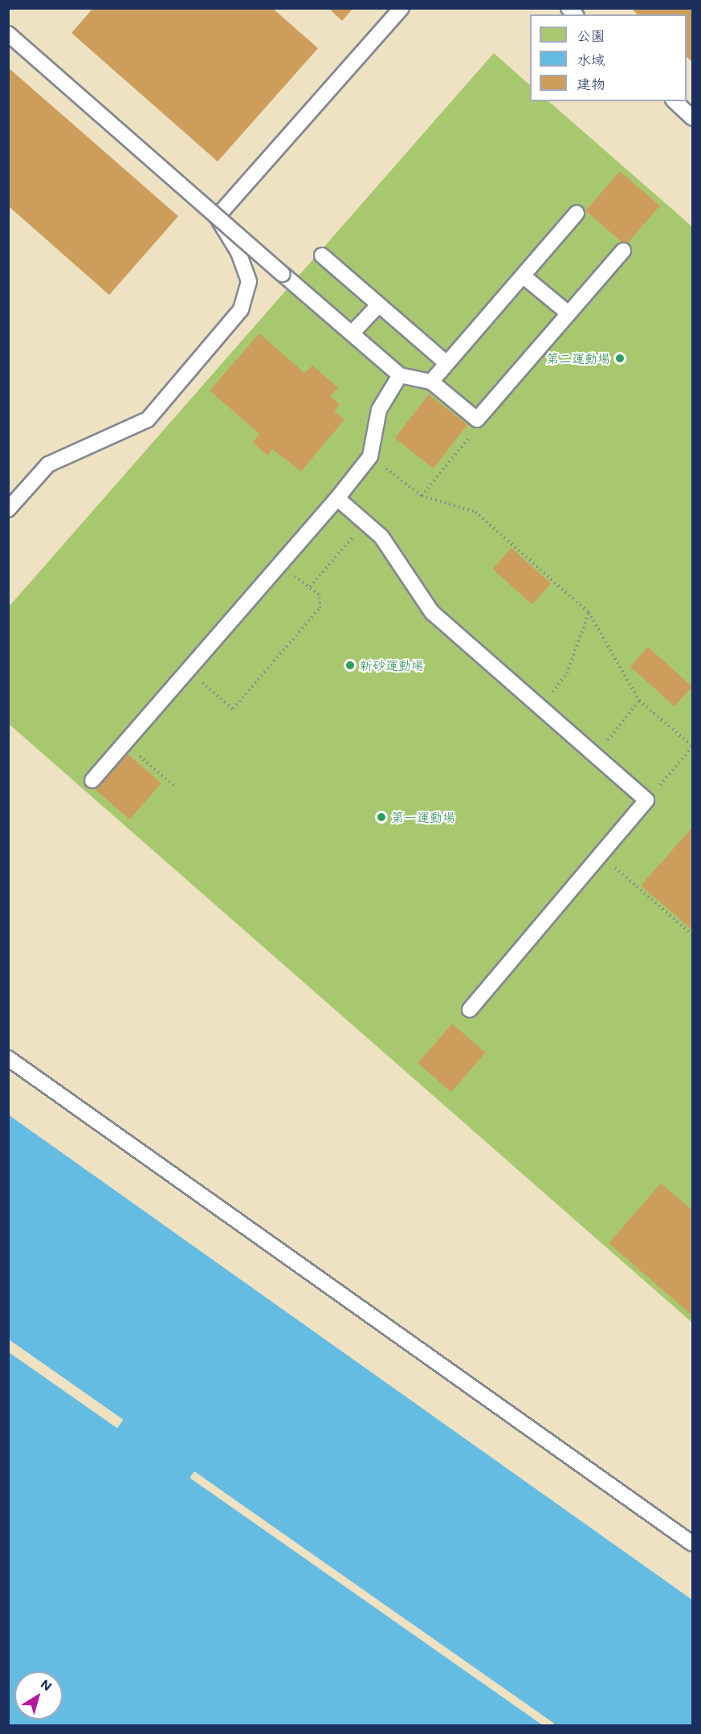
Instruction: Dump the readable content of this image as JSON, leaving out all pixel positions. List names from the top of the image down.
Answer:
{
  "places": ["第二運動場", "新砂運動場", "第一運動場"],
  "legend": ["公園", "水域", "建物"],
  "north": "top right"
}
